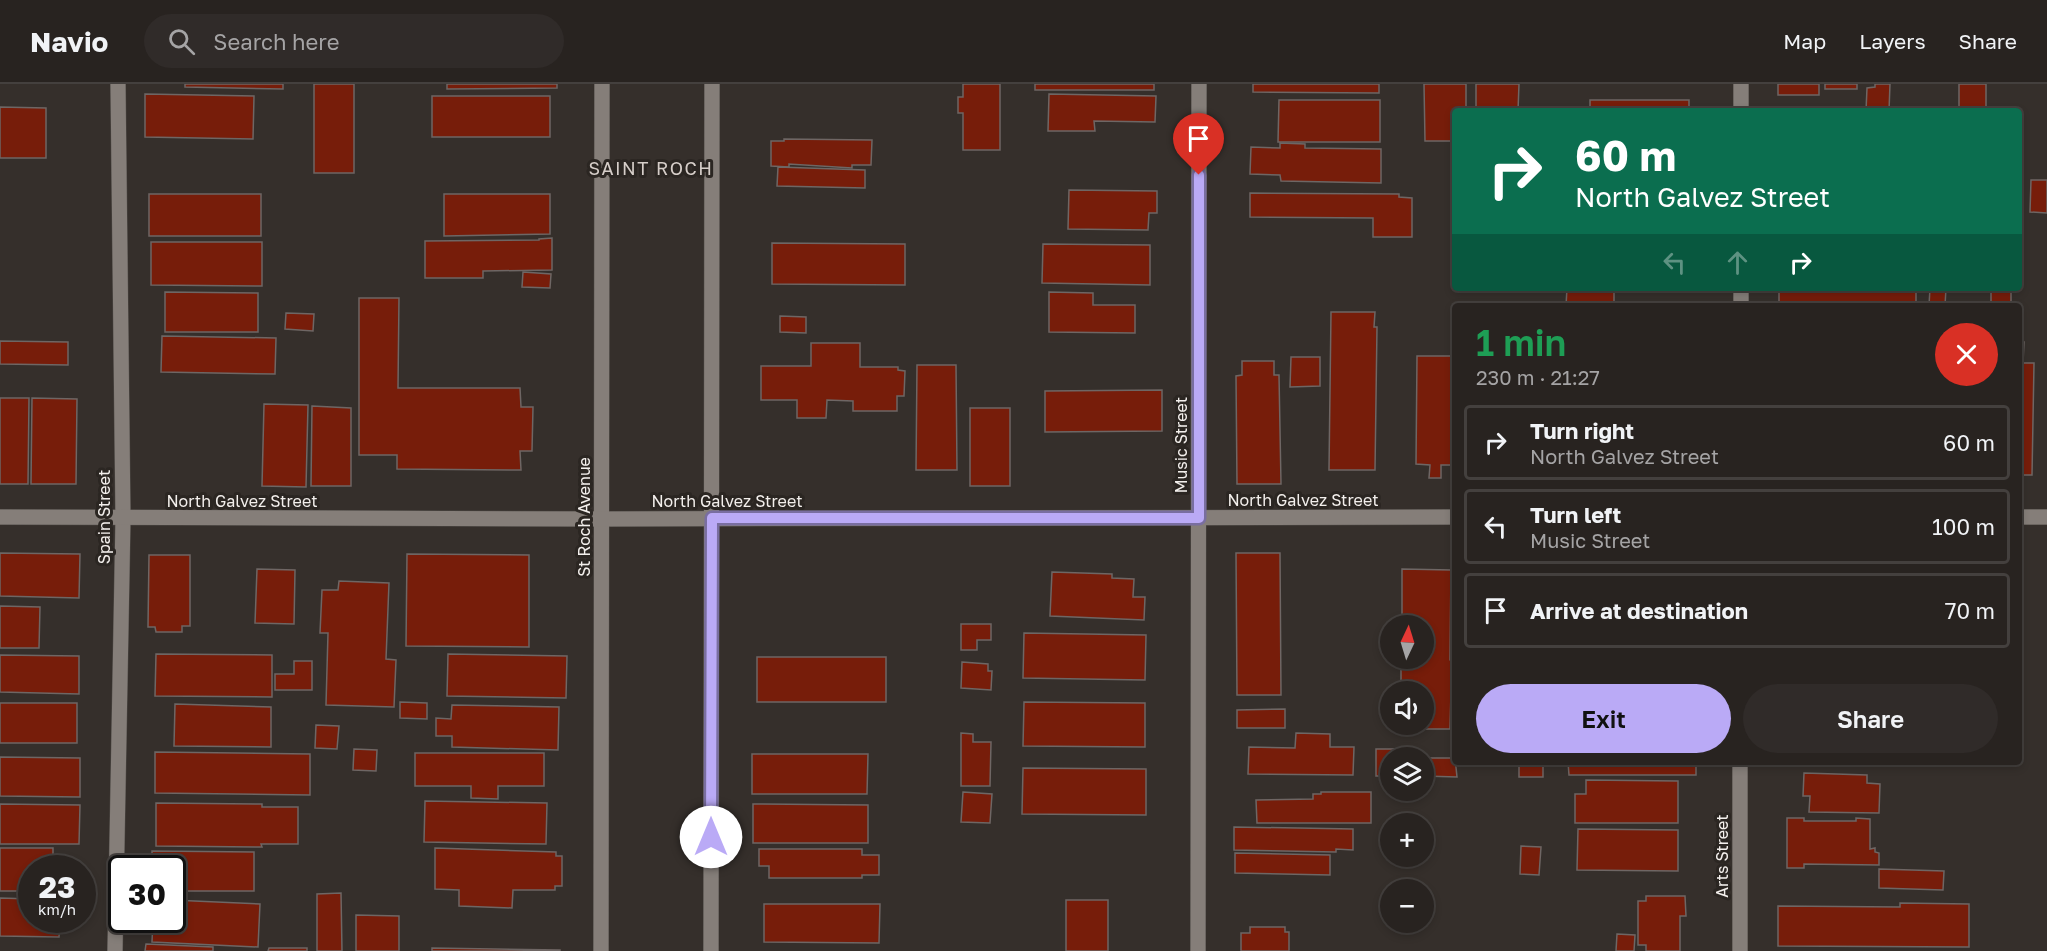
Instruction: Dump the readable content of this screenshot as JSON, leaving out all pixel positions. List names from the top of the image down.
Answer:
{
  "streets": {
    "street": [
      "Music Street",
      "North Galvez Street",
      "Spain Street",
      "St Roch Avenue",
      "Arts Street"
    ]
  },
  "crossings": [
    ["Music Street", "North Galvez Street"],
    ["North Galvez Street", "Spain Street"],
    ["North Galvez Street", "St Roch Avenue"]
  ],
  "districts": ["SAINT ROCH"],
  "north": "top",
  "page": {
    "header": "Navio",
    "search": "Search here",
    "nav": ["Map", "Layers", "Share"],
    "turn": ["60 m", "North Galvez Street"],
    "heading": ["1 min", "230 m · 21:27"],
    "list": [
      {
        "name": "Turn right",
        "note": "North Galvez Street",
        "value": "60 m"
      },
      {
        "name": "Turn left",
        "note": "Music Street",
        "value": "100 m"
      },
      {
        "name": "Arrive at destination",
        "value": "70 m"
      }
    ],
    "map_buttons": ["+", "−"],
    "buttons": ["Exit", "Share"],
    "speed": "23 km/h",
    "limit": "30"
  }
}
